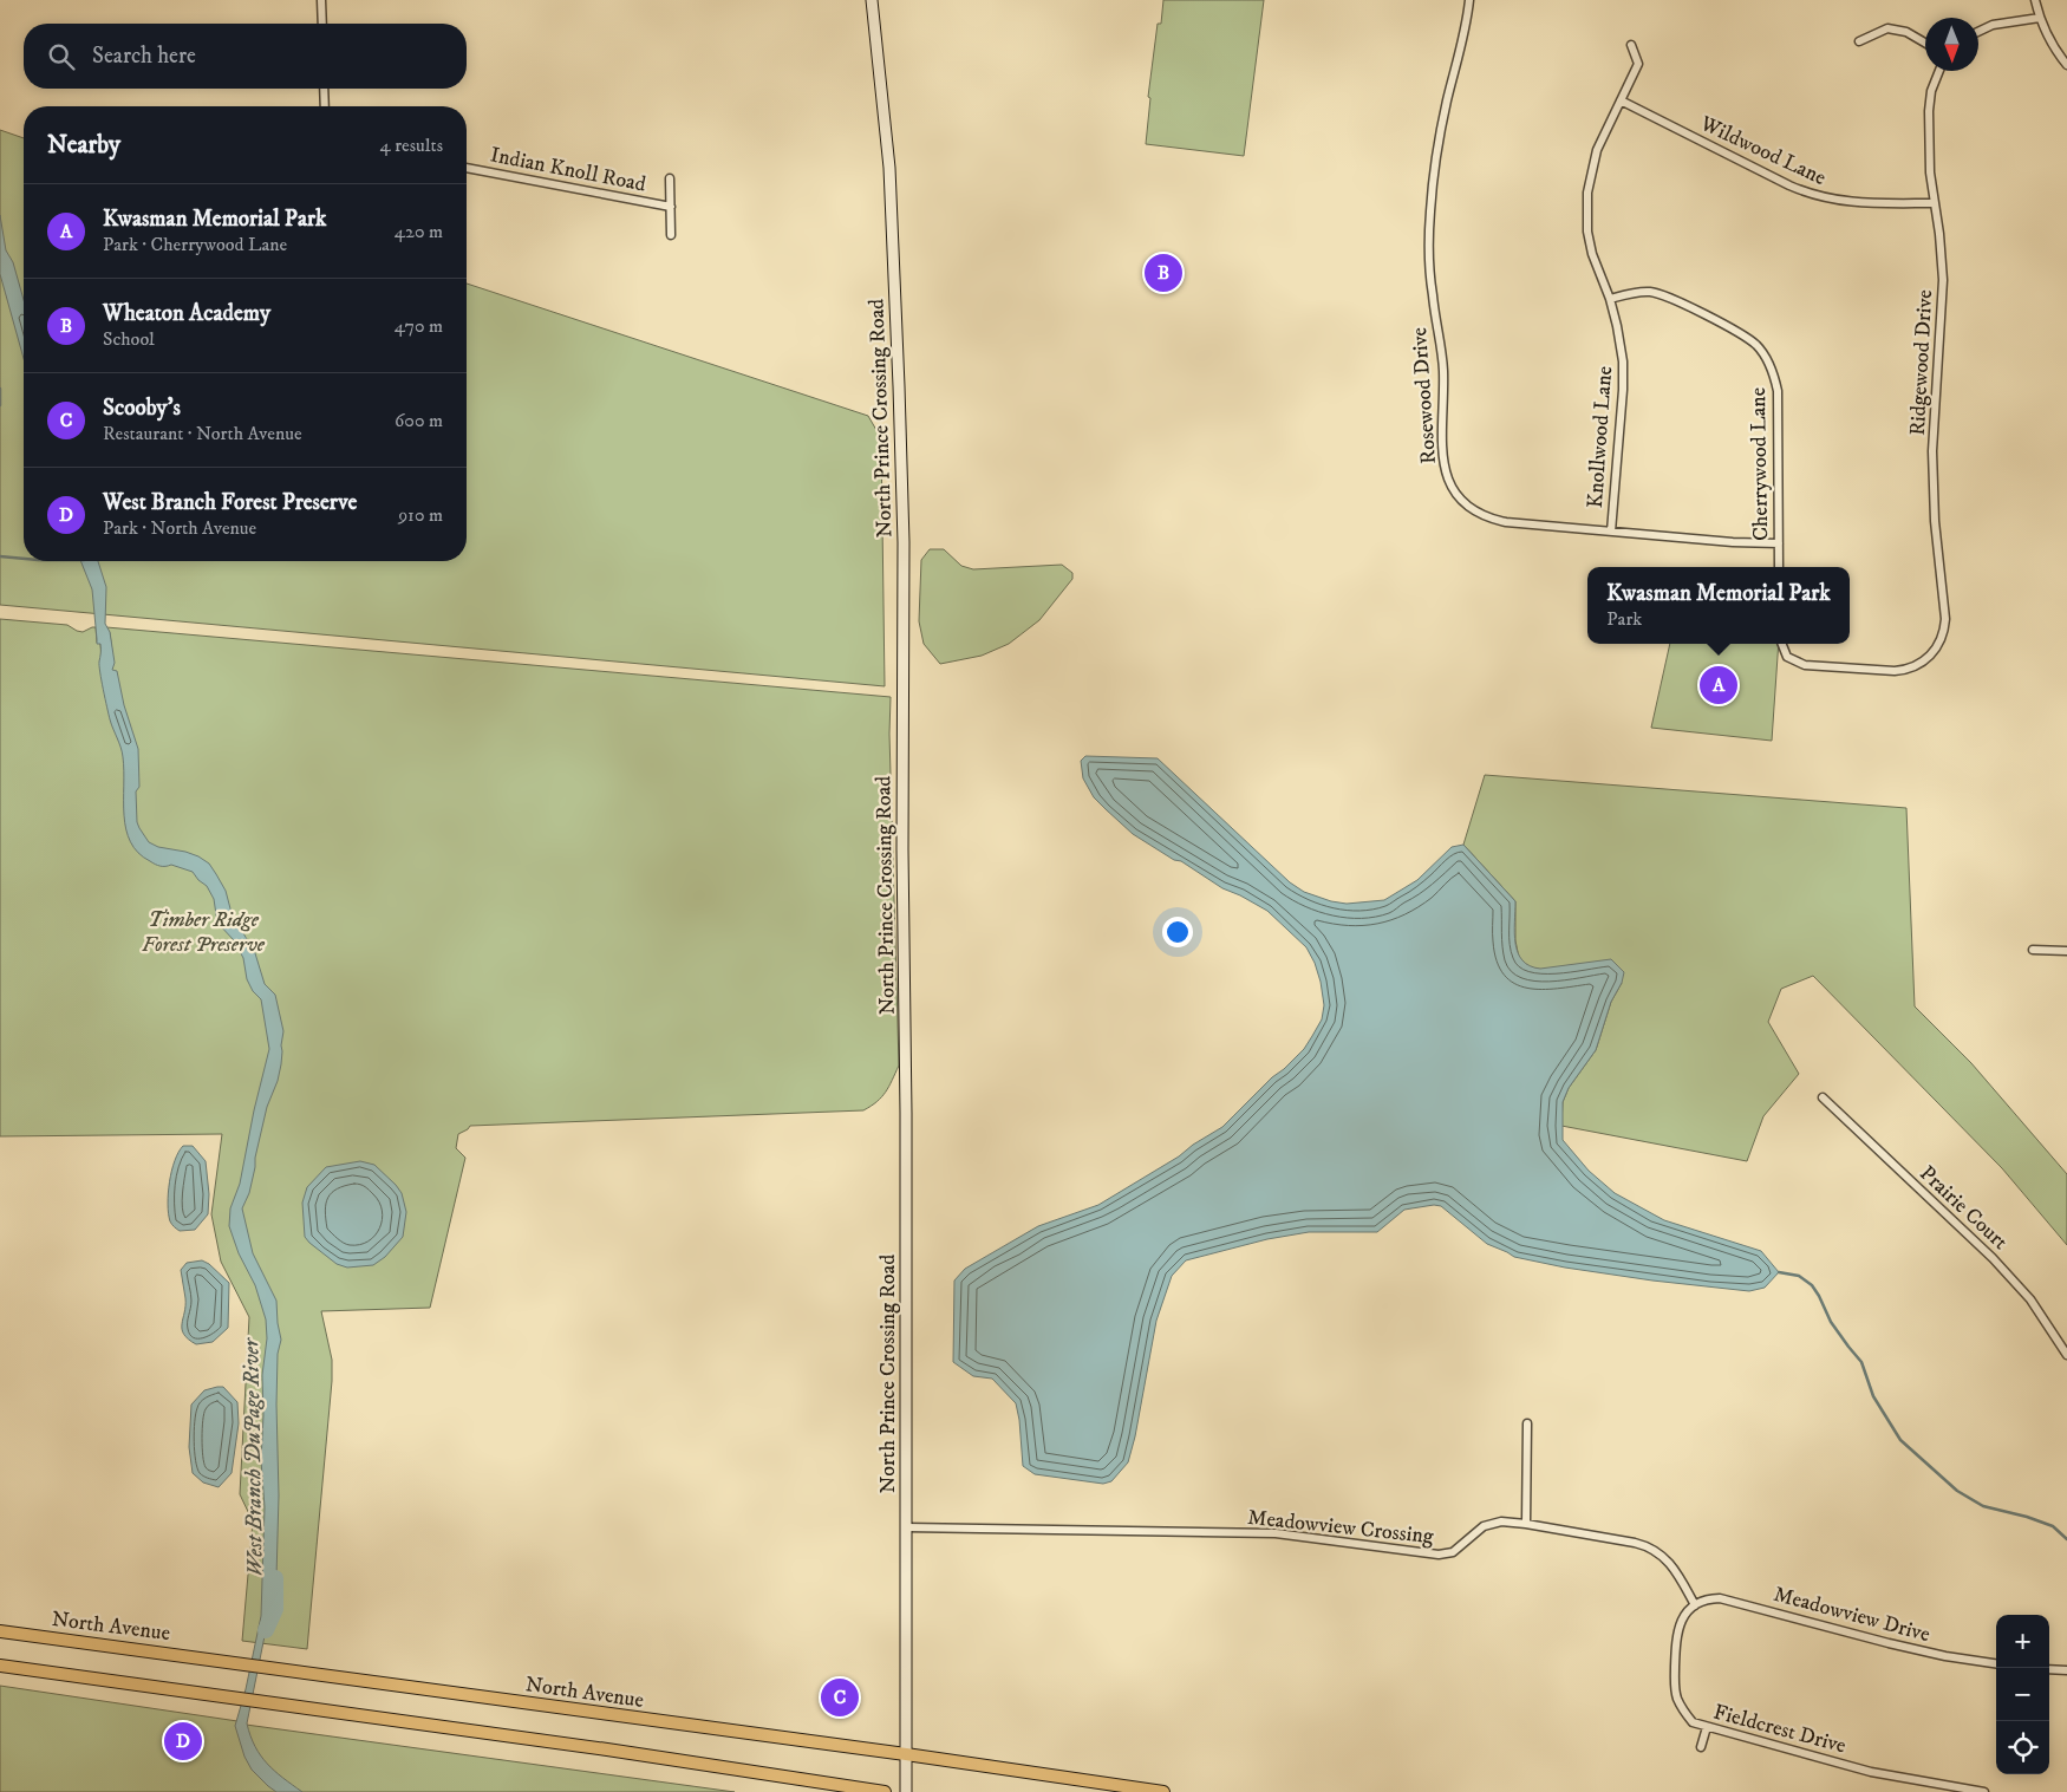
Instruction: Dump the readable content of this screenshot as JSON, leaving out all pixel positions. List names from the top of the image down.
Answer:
{
  "streets": {
    "main road": ["North Avenue"],
    "street": [
      "Wildwood Lane",
      "Indian Knoll Road",
      "Ridgewood Drive",
      "Rosewood Drive",
      "North Prince Crossing Road",
      "Knollwood Lane",
      "Cherrywood Lane",
      "Prairie Court",
      "Meadowview Crossing",
      "Meadowview Drive",
      "Fieldcrest Drive"
    ]
  },
  "crossings": [
    ["Wildwood Lane", "Ridgewood Drive"],
    ["Wildwood Lane", "Knollwood Lane"],
    ["Rosewood Drive", "Knollwood Lane"],
    ["Rosewood Drive", "Cherrywood Lane"],
    ["North Prince Crossing Road", "Meadowview Crossing"],
    ["North Prince Crossing Road", "North Avenue"],
    ["Knollwood Lane", "Cherrywood Lane"],
    ["Meadowview Crossing", "Meadowview Drive"],
    ["Meadowview Crossing", "Fieldcrest Drive"],
    ["Meadowview Drive", "Fieldcrest Drive"]
  ],
  "water": ["West Branch DuPage River"],
  "parks": ["Timber Ridge Forest Preserve"],
  "north": "bottom",
  "page": {
    "search": "Search here",
    "heading": ["Nearby", "4 results"],
    "list": [
      {
        "mark": "A",
        "name": "Kwasman Memorial Park",
        "note": "Park · Cherrywood Lane",
        "value": "420 m"
      },
      {
        "mark": "B",
        "name": "Wheaton Academy",
        "note": "School",
        "value": "470 m"
      },
      {
        "mark": "C",
        "name": "Scooby's",
        "note": "Restaurant · North Avenue",
        "value": "600 m"
      },
      {
        "mark": "D",
        "name": "West Branch Forest Preserve",
        "note": "Park · North Avenue",
        "value": "910 m"
      }
    ],
    "pins": [
      "B",
      "A",
      "C",
      "D"
    ],
    "popup": ["Kwasman Memorial Park", "Park"],
    "map_buttons": ["+", "−"]
  }
}
